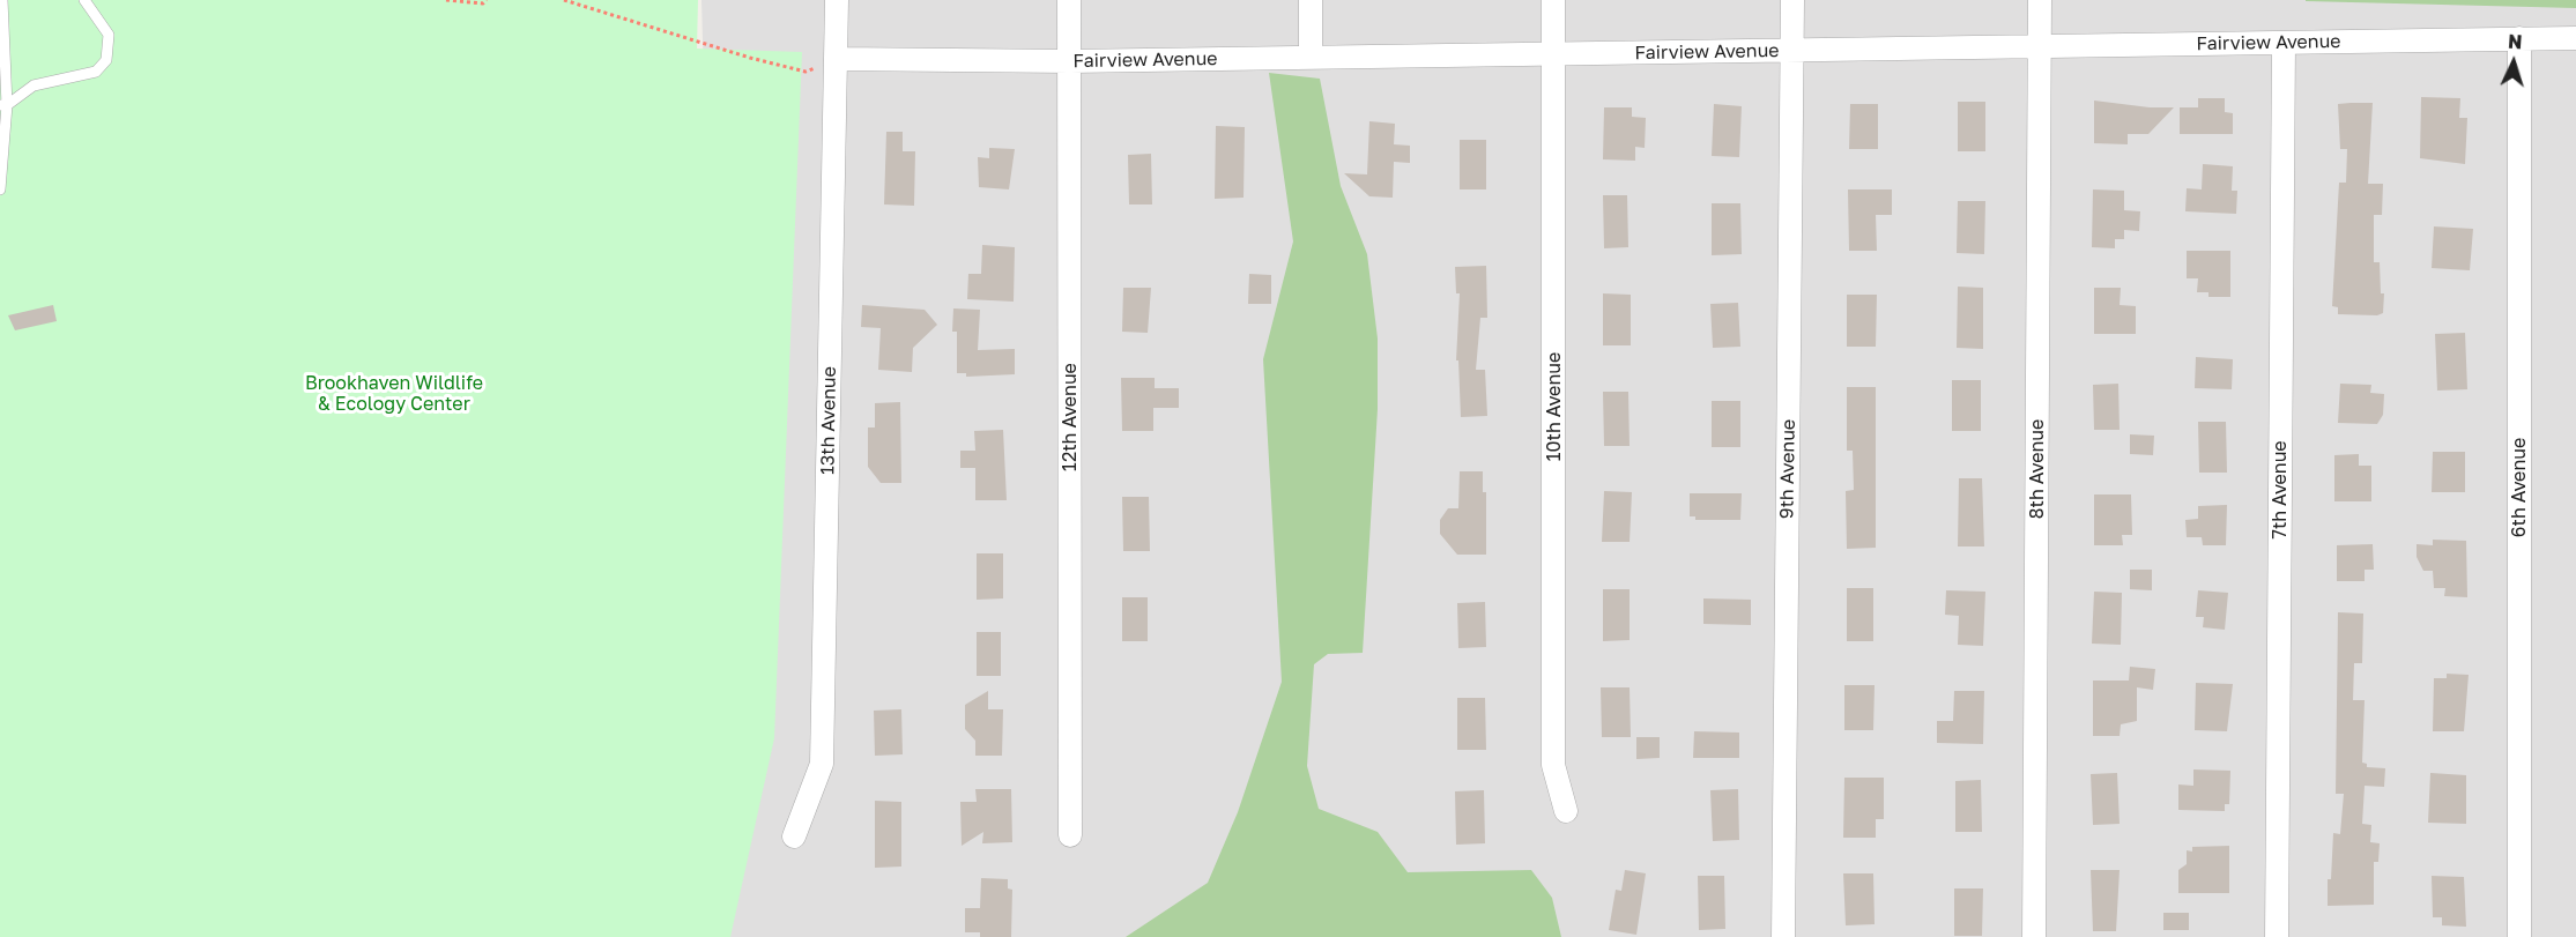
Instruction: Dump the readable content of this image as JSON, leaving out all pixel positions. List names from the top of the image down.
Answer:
{
  "streets": {
    "street": [
      "Fairview Avenue",
      "10th Avenue",
      "12th Avenue",
      "13th Avenue",
      "9th Avenue",
      "8th Avenue",
      "6th Avenue",
      "7th Avenue"
    ]
  },
  "crossings": [
    ["Fairview Avenue", "10th Avenue"],
    ["Fairview Avenue", "12th Avenue"],
    ["Fairview Avenue", "13th Avenue"],
    ["Fairview Avenue", "9th Avenue"],
    ["Fairview Avenue", "8th Avenue"],
    ["Fairview Avenue", "6th Avenue"],
    ["Fairview Avenue", "7th Avenue"]
  ],
  "parks": ["Brookhaven Wildlife & Ecology Center"],
  "north": "top"
}
